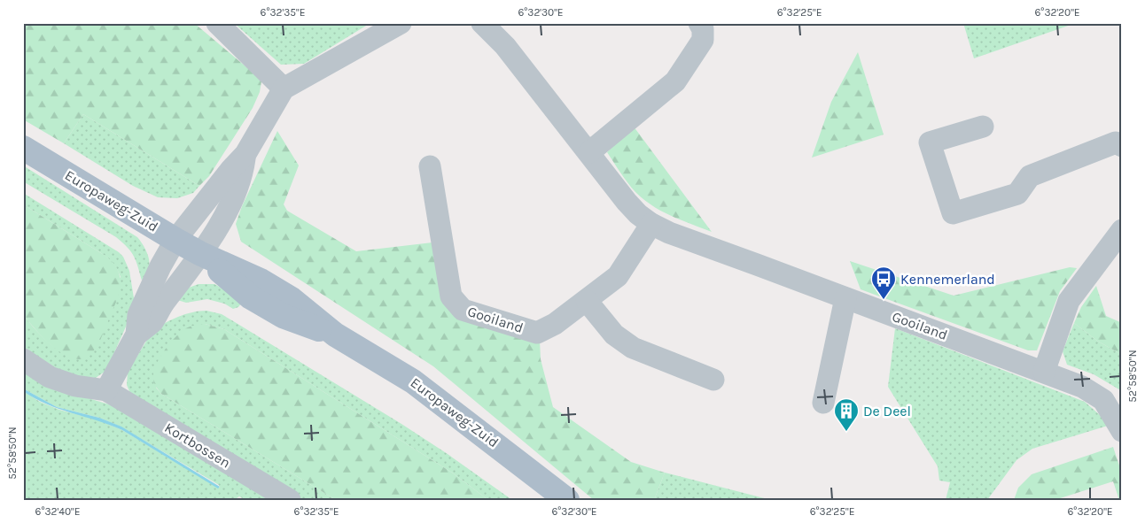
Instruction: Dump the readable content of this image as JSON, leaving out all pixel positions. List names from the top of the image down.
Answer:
{
  "streets": {
    "main road": ["Europaweg-Zuid"],
    "street": ["Gooiland", "Kortbossen"]
  },
  "places": {
    "bus stop": ["Kennemerland"],
    "building": ["De Deel"]
  },
  "coordinates": [
    "6°32'35\"E",
    "6°32'30\"E",
    "6°32'25\"E",
    "6°32'20\"E",
    "52°58'50\"N",
    "6°32'40\"E"
  ]
}
